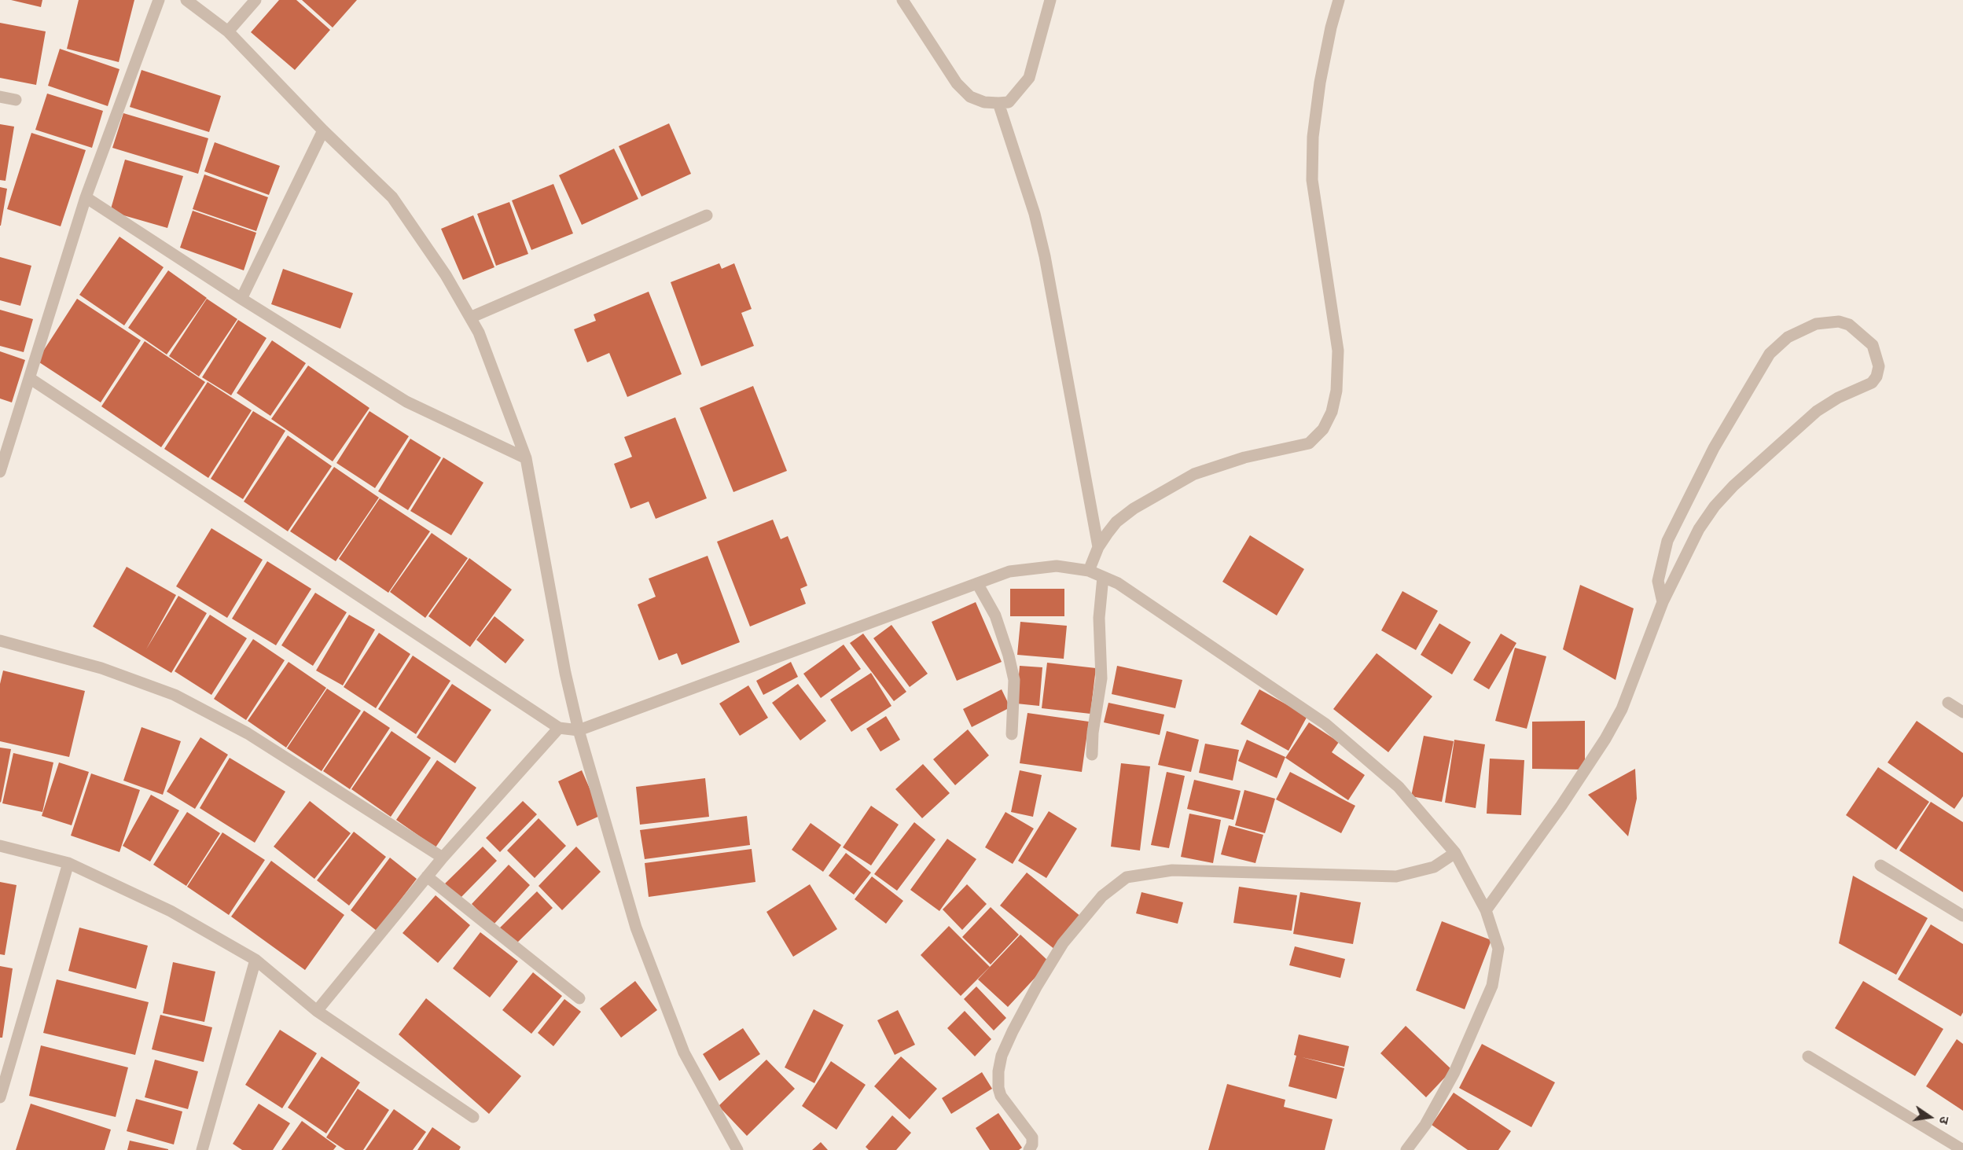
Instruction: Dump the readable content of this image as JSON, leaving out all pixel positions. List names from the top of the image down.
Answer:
{
  "north": "right"
}
